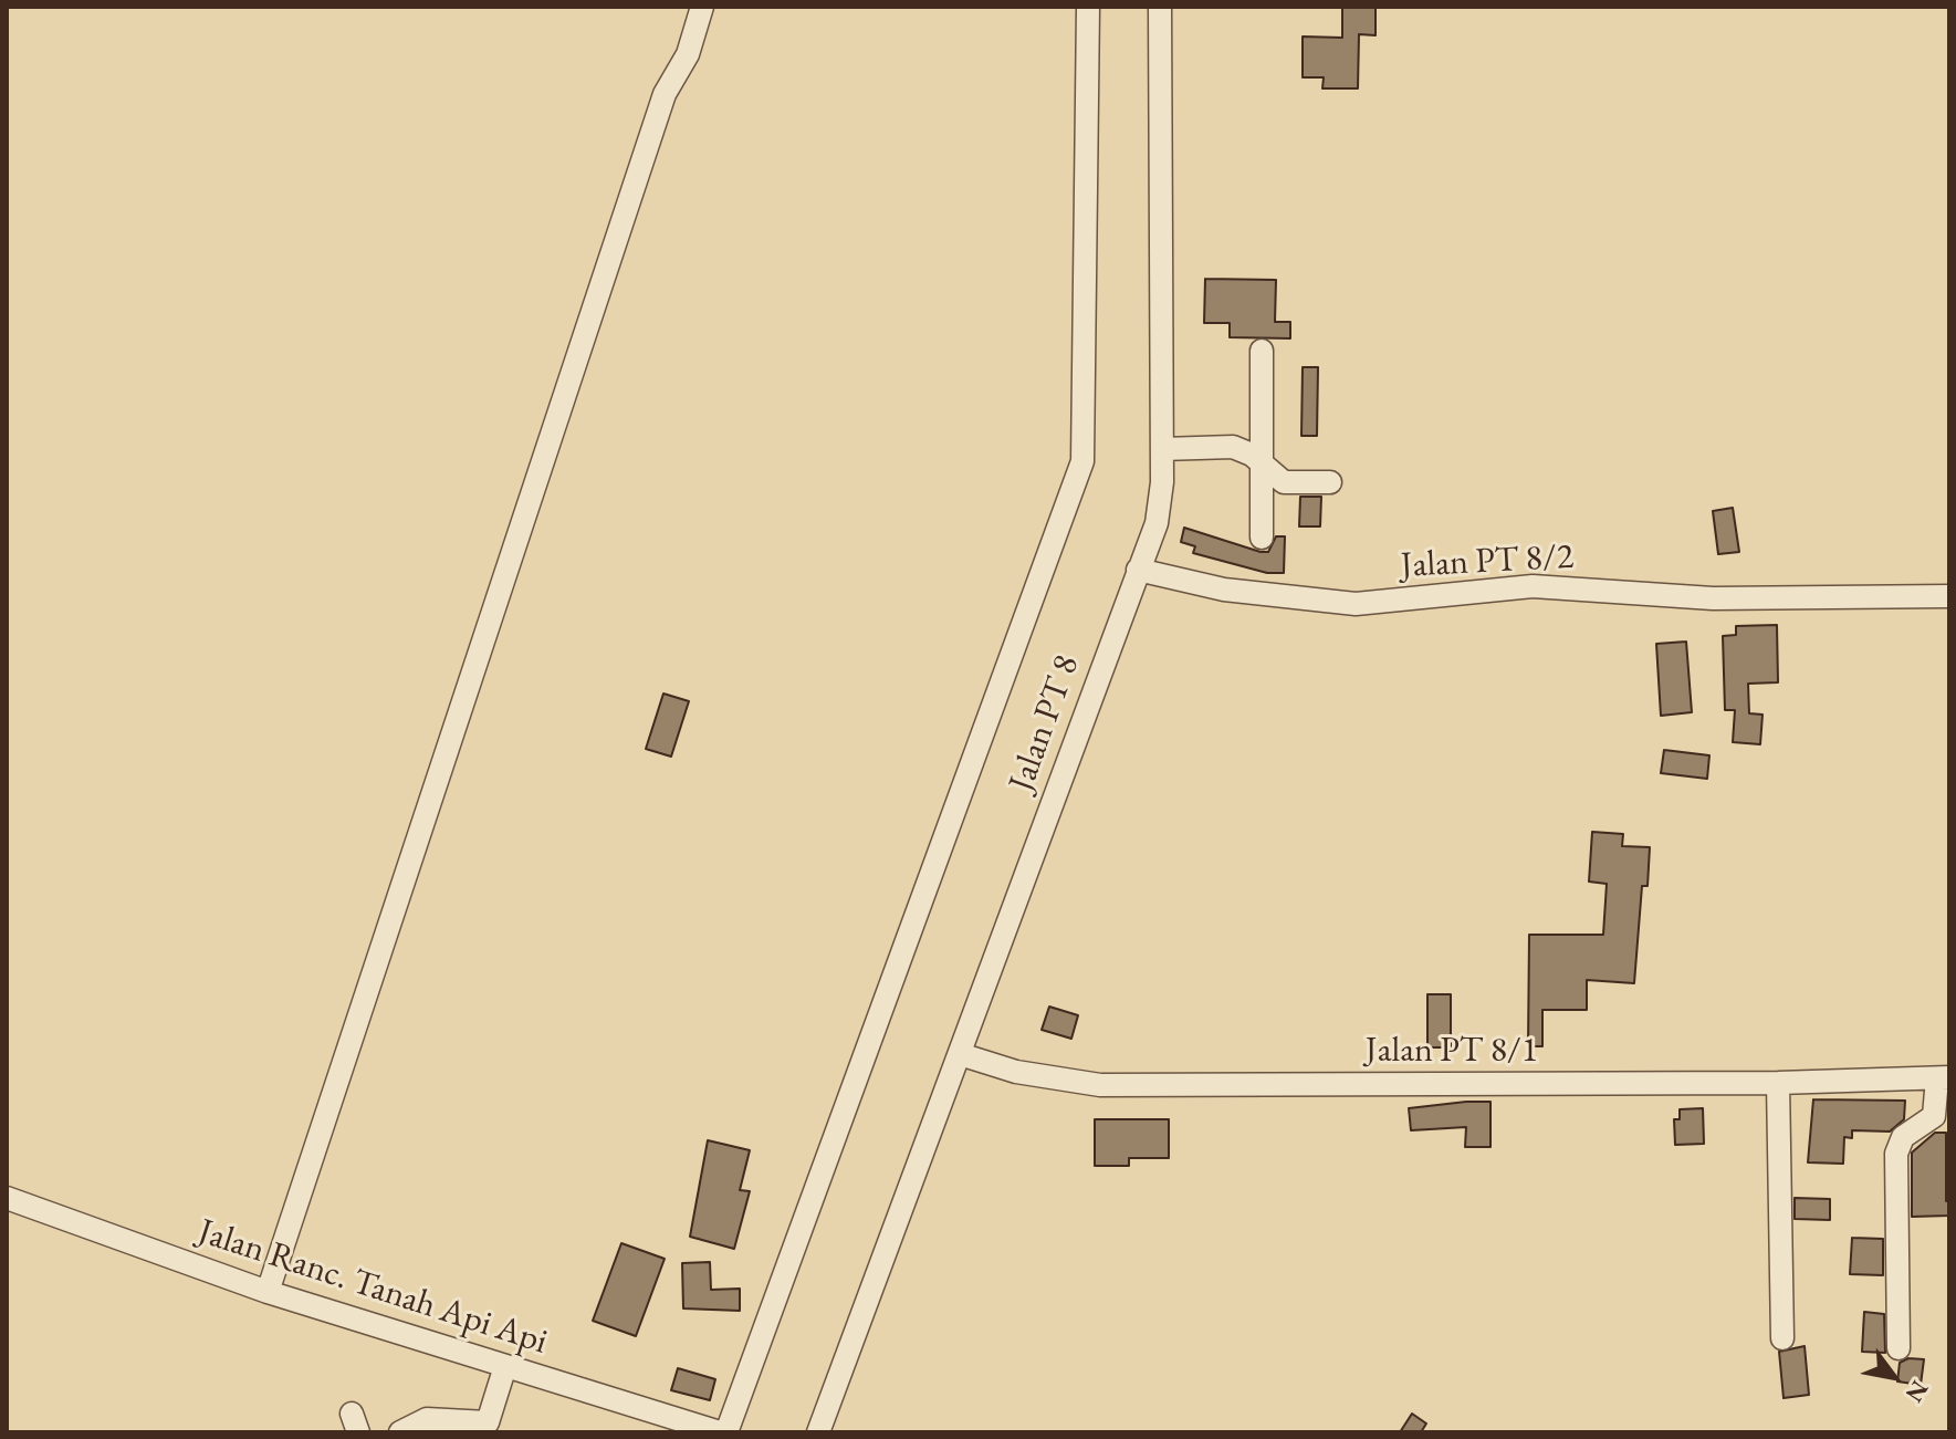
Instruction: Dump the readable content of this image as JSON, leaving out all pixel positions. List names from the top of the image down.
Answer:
{
  "streets": {
    "street": [
      "Jalan PT 8/2",
      "Jalan PT 8",
      "Jalan PT 8/1",
      "Jalan Ranc. Tanah Api Api"
    ]
  },
  "crossings": [
    ["Jalan PT 8/2", "Jalan PT 8"],
    ["Jalan PT 8", "Jalan PT 8/1"]
  ],
  "north": "bottom right"
}
